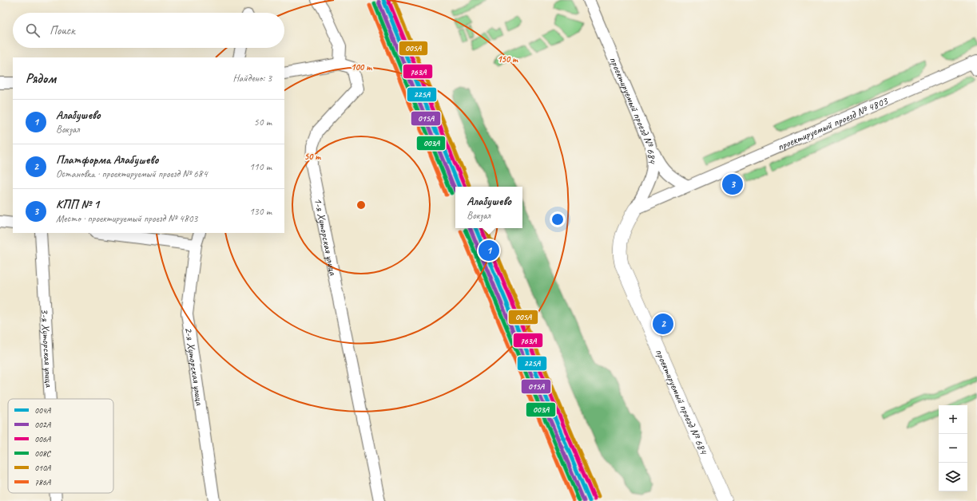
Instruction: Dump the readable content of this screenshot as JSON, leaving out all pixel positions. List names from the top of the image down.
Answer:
{
  "streets": {
    "street": [
      "проектируемый проезд № 684",
      "проектируемый проезд № 4803",
      "1-я Хуторская улица",
      "3-я Хуторская улица",
      "2-я Хуторская улица"
    ]
  },
  "crossings": [
    ["проектируемый проезд № 684", "проектируемый проезд № 4803"]
  ],
  "lines": [
    "transit line 225А",
    "transit line 763А",
    "transit line 005А",
    "transit line 015А",
    "transit line 003А"
  ],
  "legend": [
    "004А",
    "002А",
    "006А",
    "008С",
    "010А",
    "786А"
  ],
  "page": {
    "search": "Поиск",
    "heading": ["Рядом", "Найдено: 3"],
    "list": [
      {
        "mark": "1",
        "name": "Алабушево",
        "note": "Вокзал",
        "value": "50 m"
      },
      {
        "mark": "2",
        "name": "Платформа Алабушево",
        "note": "Остановка · проектируемый проезд № 684",
        "value": "110 m"
      },
      {
        "mark": "3",
        "name": "КПП № 1",
        "note": "Место · проектируемый проезд № 4803",
        "value": "130 m"
      }
    ],
    "pins": ["3", "1", "2"],
    "popup": ["Алабушево", "Вокзал"],
    "map_buttons": ["+", "−"]
  },
  "rings": ["150 m", "100 m", "50 m"]
}
